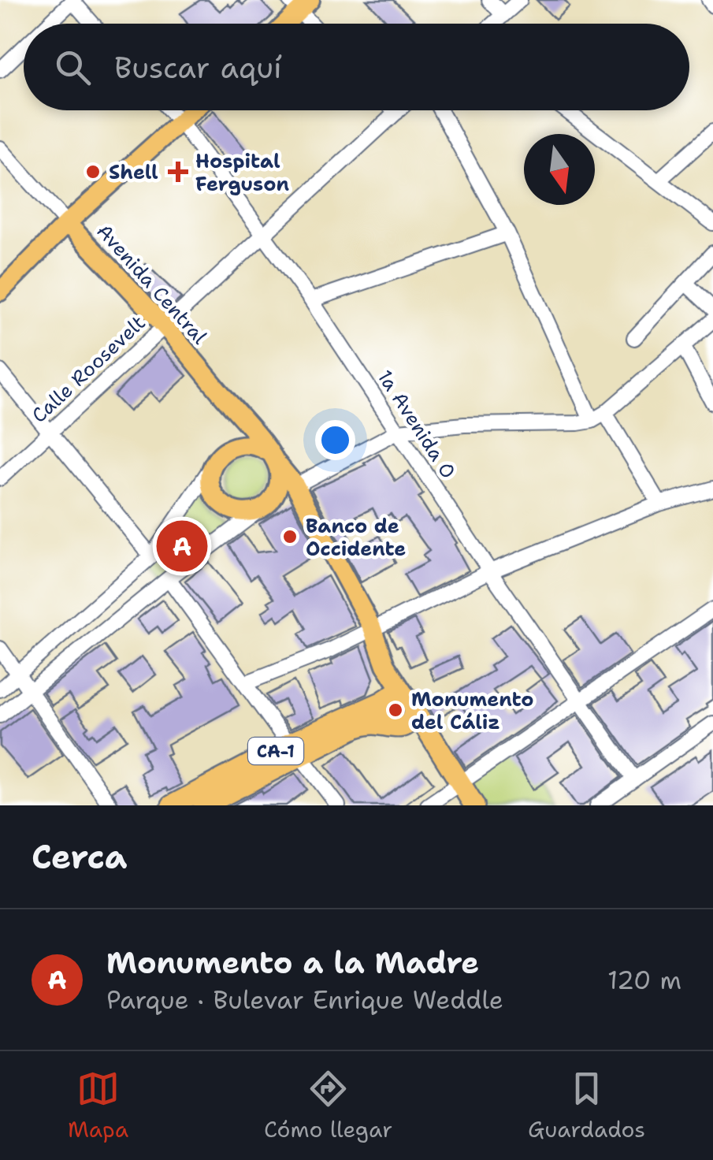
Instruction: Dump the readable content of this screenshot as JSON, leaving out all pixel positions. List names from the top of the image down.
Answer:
{
  "streets": {
    "highway": ["CA-1"],
    "main road": ["Avenida Central"],
    "street": ["Calle Roosevelt", "1a Avenida O"]
  },
  "crossings": [
    ["Avenida Central", "Calle Roosevelt"],
    ["Avenida Central", "CA-1"],
    ["Calle Roosevelt", "1a Avenida O"]
  ],
  "places": {
    "other": ["Shell", "Banco de Occidente", "Monumento del Cáliz"],
    "health": ["Hospital Ferguson"]
  },
  "north": "bottom",
  "page": {
    "search": "Buscar aquí",
    "pins": "A",
    "heading": "Cerca",
    "list": [
      {
        "mark": "A",
        "name": "Monumento a la Madre",
        "note": "Parque · Bulevar Enrique Weddle",
        "value": "120 m"
      }
    ],
    "nav": ["Mapa", "Cómo llegar", "Guardados"]
  }
}
